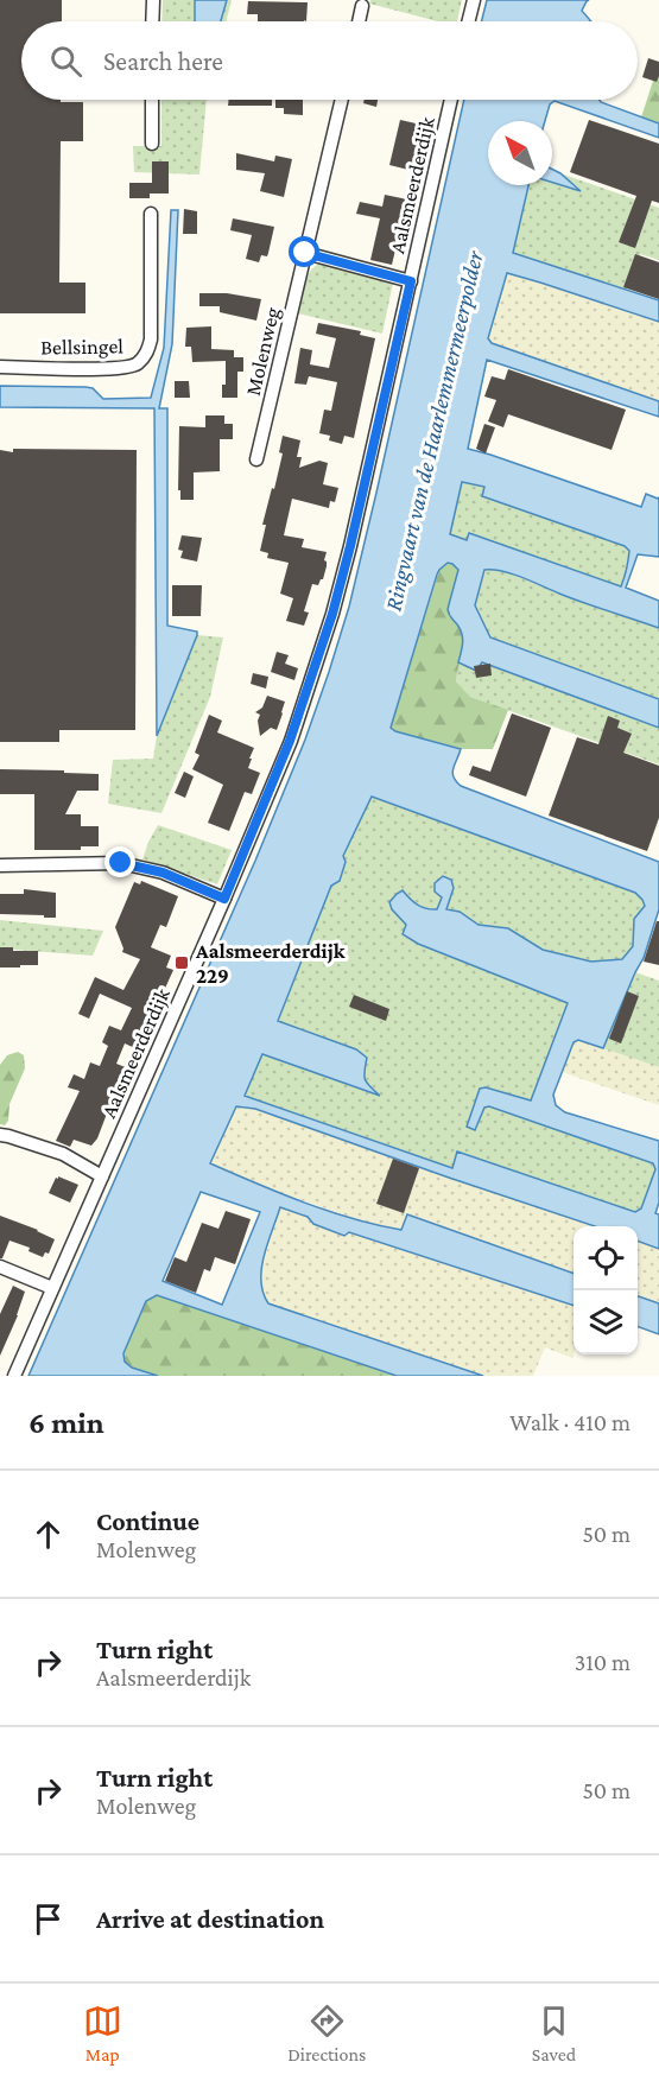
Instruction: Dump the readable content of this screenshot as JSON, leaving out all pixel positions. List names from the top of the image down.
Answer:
{
  "streets": {
    "street": ["Aalsmeerderdijk", "Bellsingel", "Molenweg"]
  },
  "water": ["Ringvaart van de Haarlemmermeerpolder"],
  "places": {
    "transit": ["Aalsmeerderdijk 229"]
  },
  "north": "top left",
  "page": {
    "search": "Search here",
    "heading": ["6 min", "Walk · 410 m"],
    "list": [
      ["Continue", "Molenweg", "50 m"],
      ["Turn right", "Aalsmeerderdijk", "310 m"],
      ["Turn right", "Molenweg", "50 m"],
      "Arrive at destination"
    ],
    "nav": ["Map", "Directions", "Saved"]
  }
}
